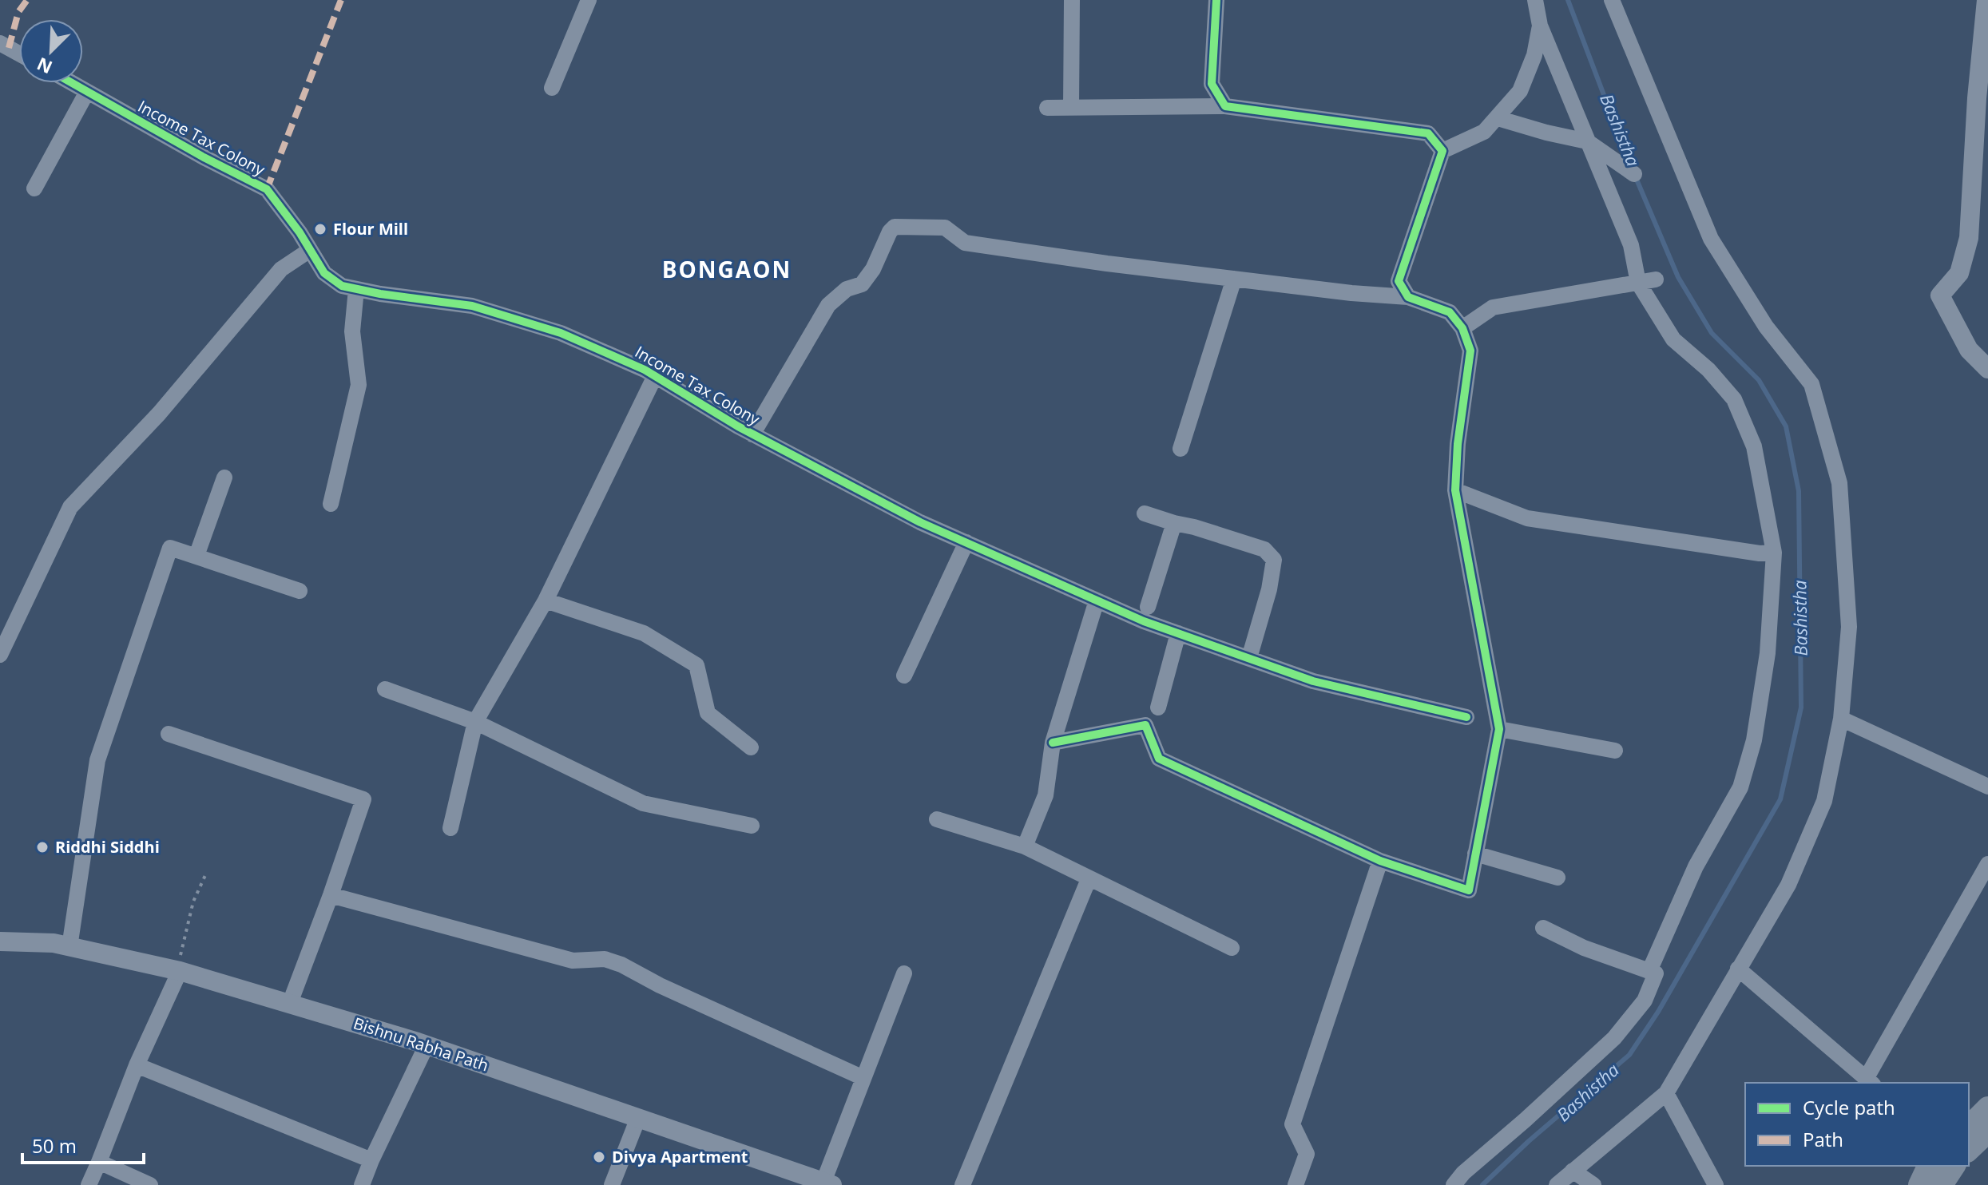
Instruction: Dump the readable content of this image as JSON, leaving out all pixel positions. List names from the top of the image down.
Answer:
{
  "streets": {
    "street": ["Income Tax Colony", "Bishnu Rabha Path"]
  },
  "districts": ["BONGAON"],
  "water": ["Bashistha"],
  "places": ["Flour Mill", "Riddhi Siddhi", "Divya Apartment"],
  "legend": ["Cycle path", "Path"],
  "scale_bar": "50 m",
  "north": "bottom left"
}
